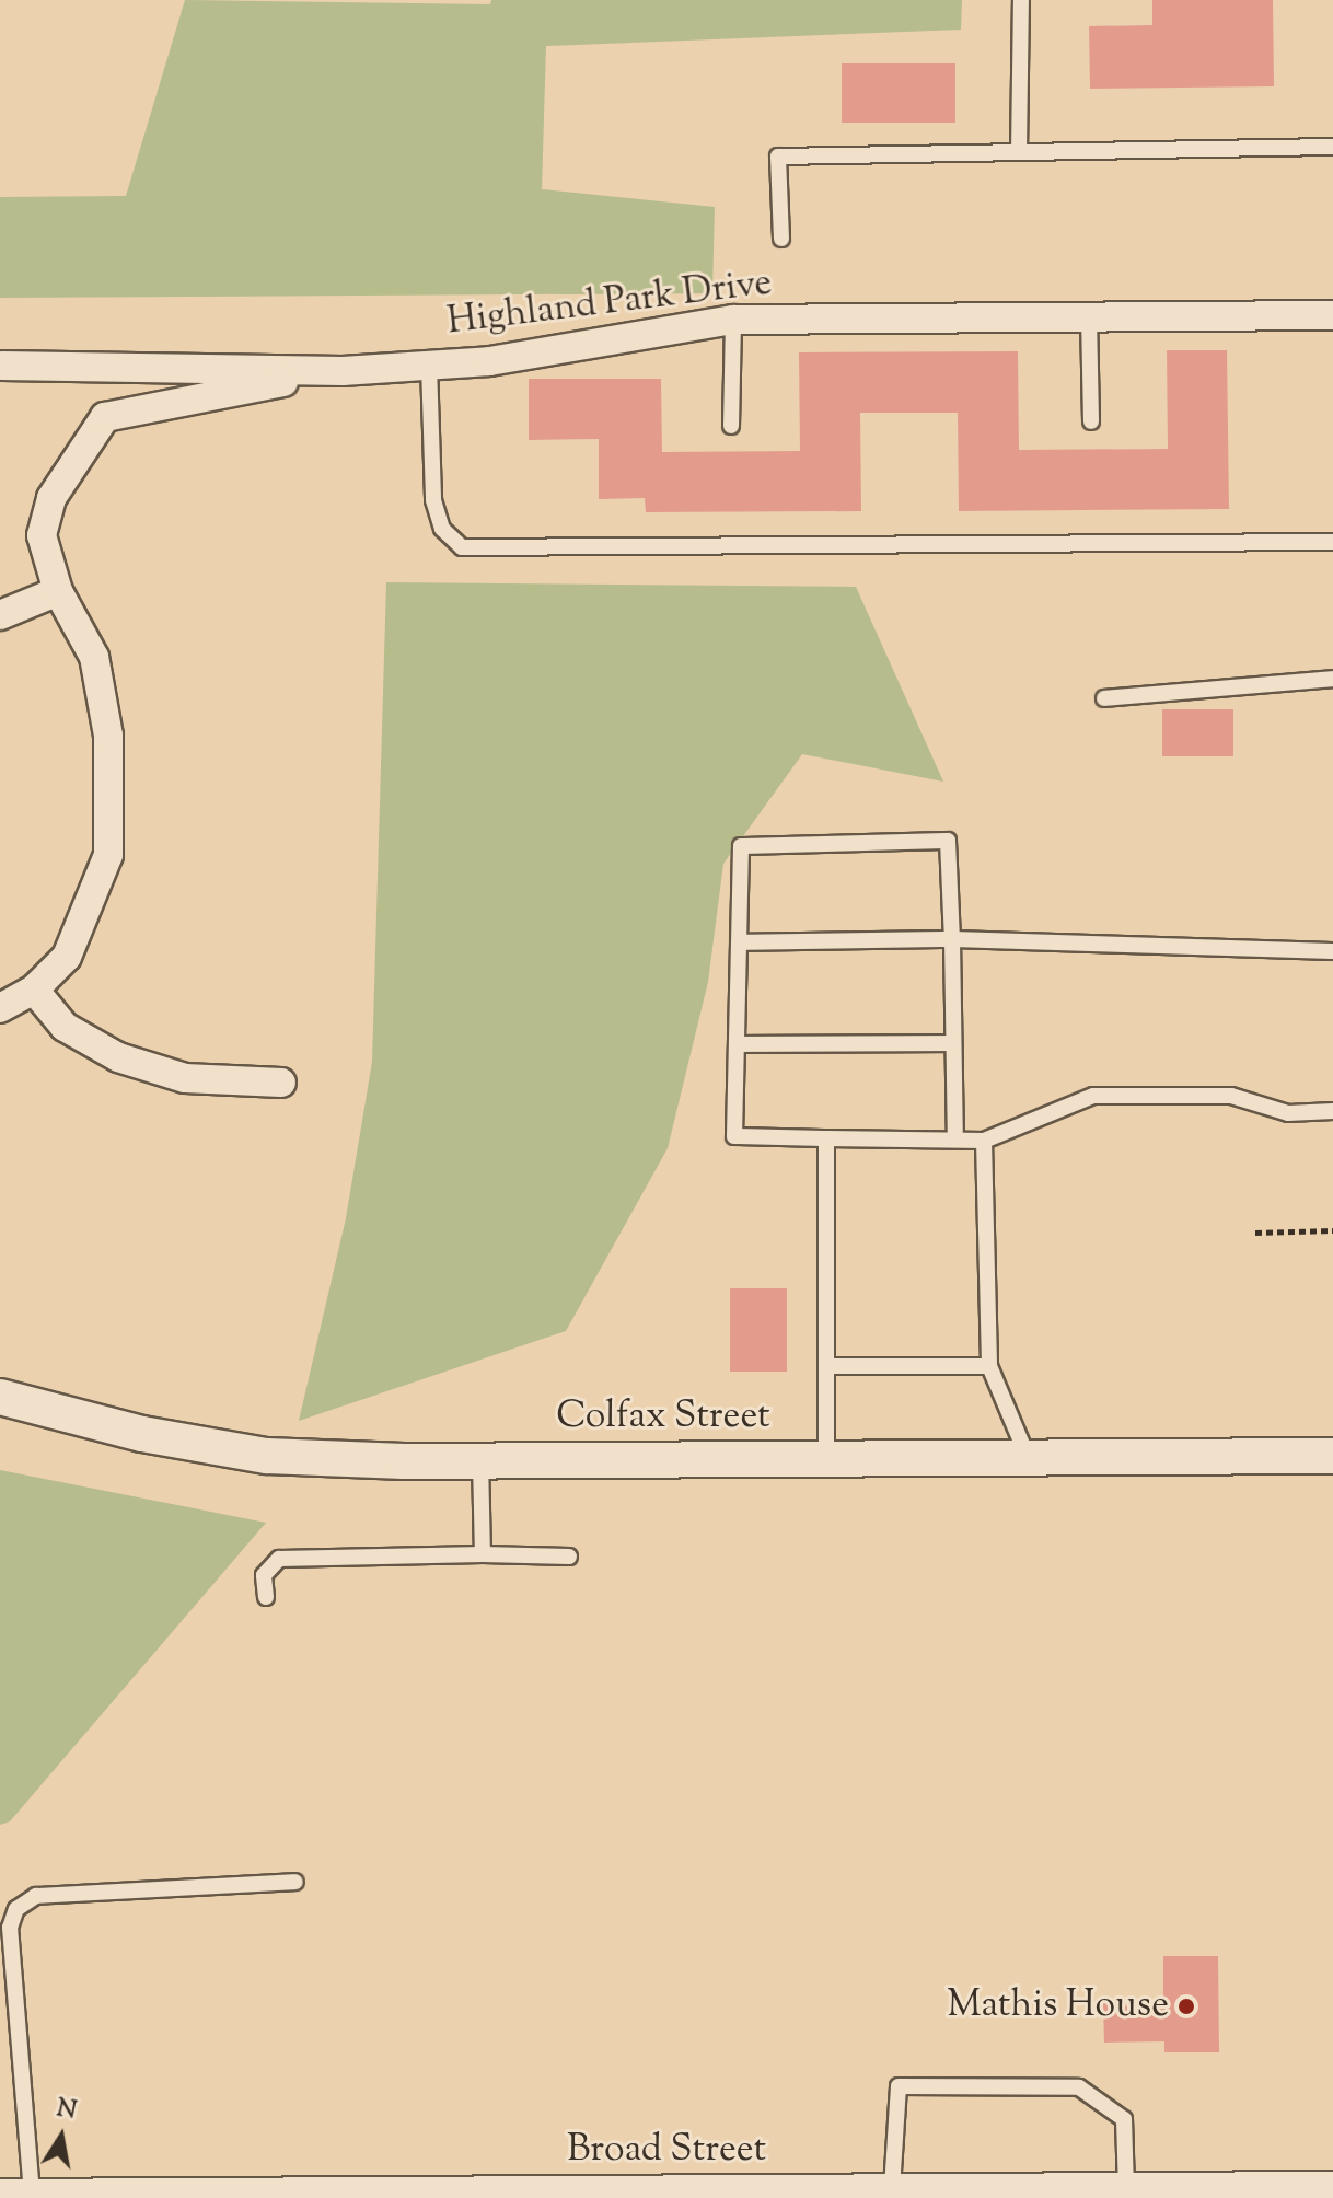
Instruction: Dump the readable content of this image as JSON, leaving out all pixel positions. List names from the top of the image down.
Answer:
{
  "streets": {
    "street": ["Highland Park Drive", "Colfax Street", "Broad Street"]
  },
  "places": ["Mathis House"],
  "north": "top"
}
